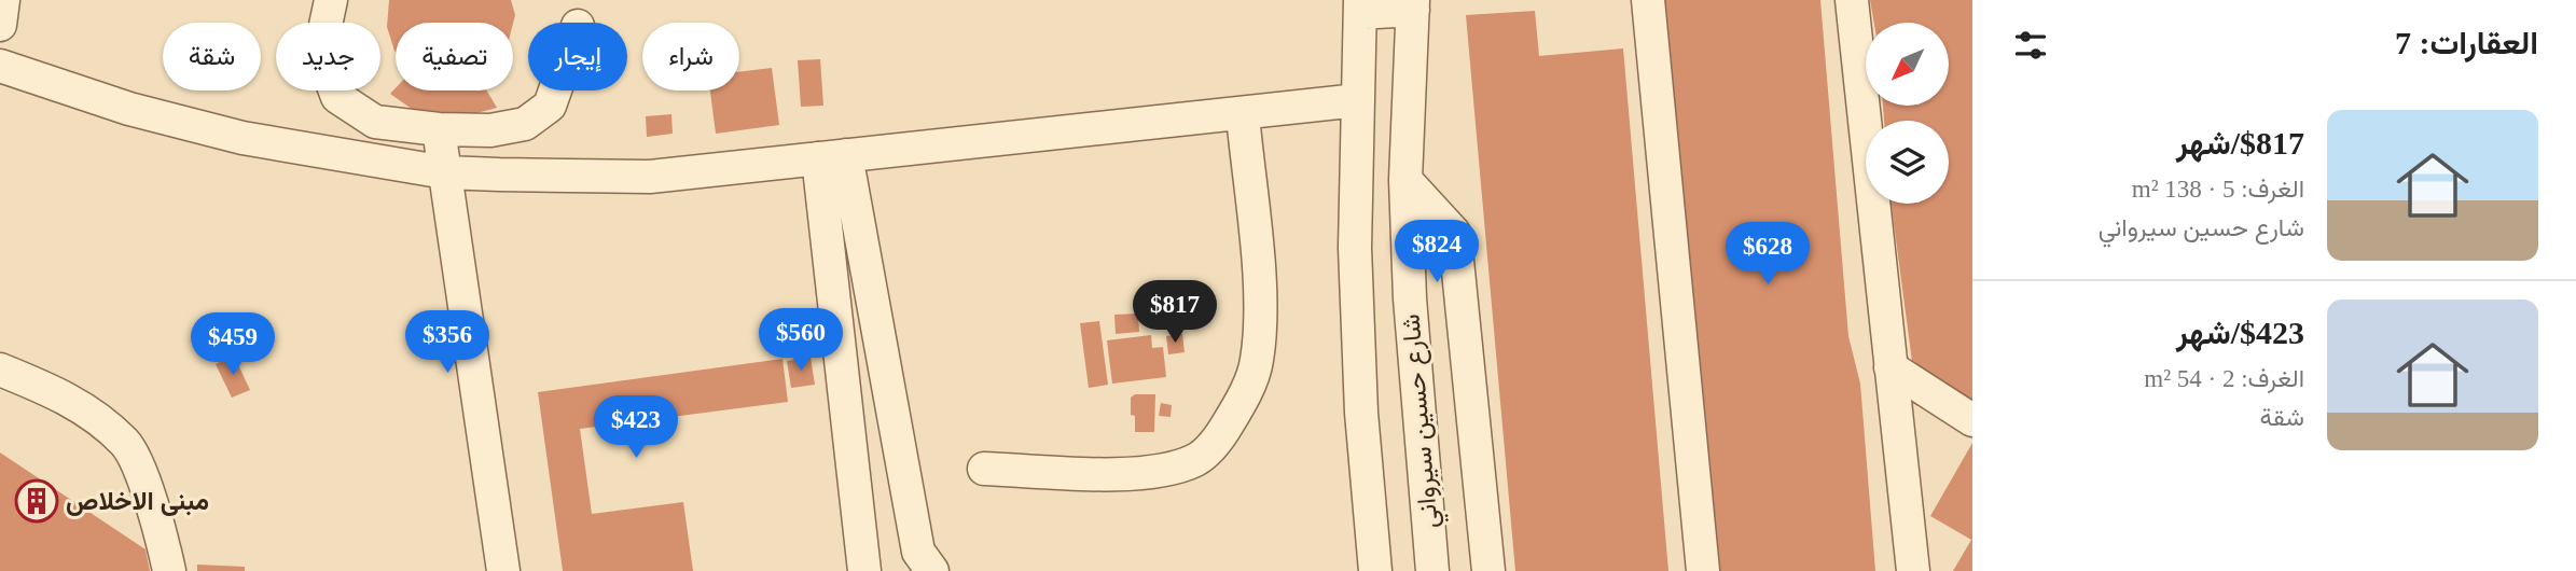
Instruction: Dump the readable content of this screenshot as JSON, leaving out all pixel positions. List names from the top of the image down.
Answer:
{
  "streets": {
    "street": ["شارع حسين سيرواني"]
  },
  "places": {
    "building": ["مبنى الاخلاص"]
  },
  "north": "bottom left",
  "page": {
    "heading": "العقارات: 7",
    "chip": [
      "شراء",
      "إيجار",
      "تصفية",
      "جديد",
      "شقة"
    ],
    "list": [
      {
        "name": "$817/شهر",
        "note": "الغرف: 5 · 138 m² · شارع حسين سيرواني"
      },
      {
        "name": "$423/شهر",
        "note": "الغرف: 2 · 54 m² · شقة"
      }
    ],
    "price": [
      "$824",
      "$628",
      "$817",
      "$560",
      "$356",
      "$459",
      "$423"
    ]
  }
}
